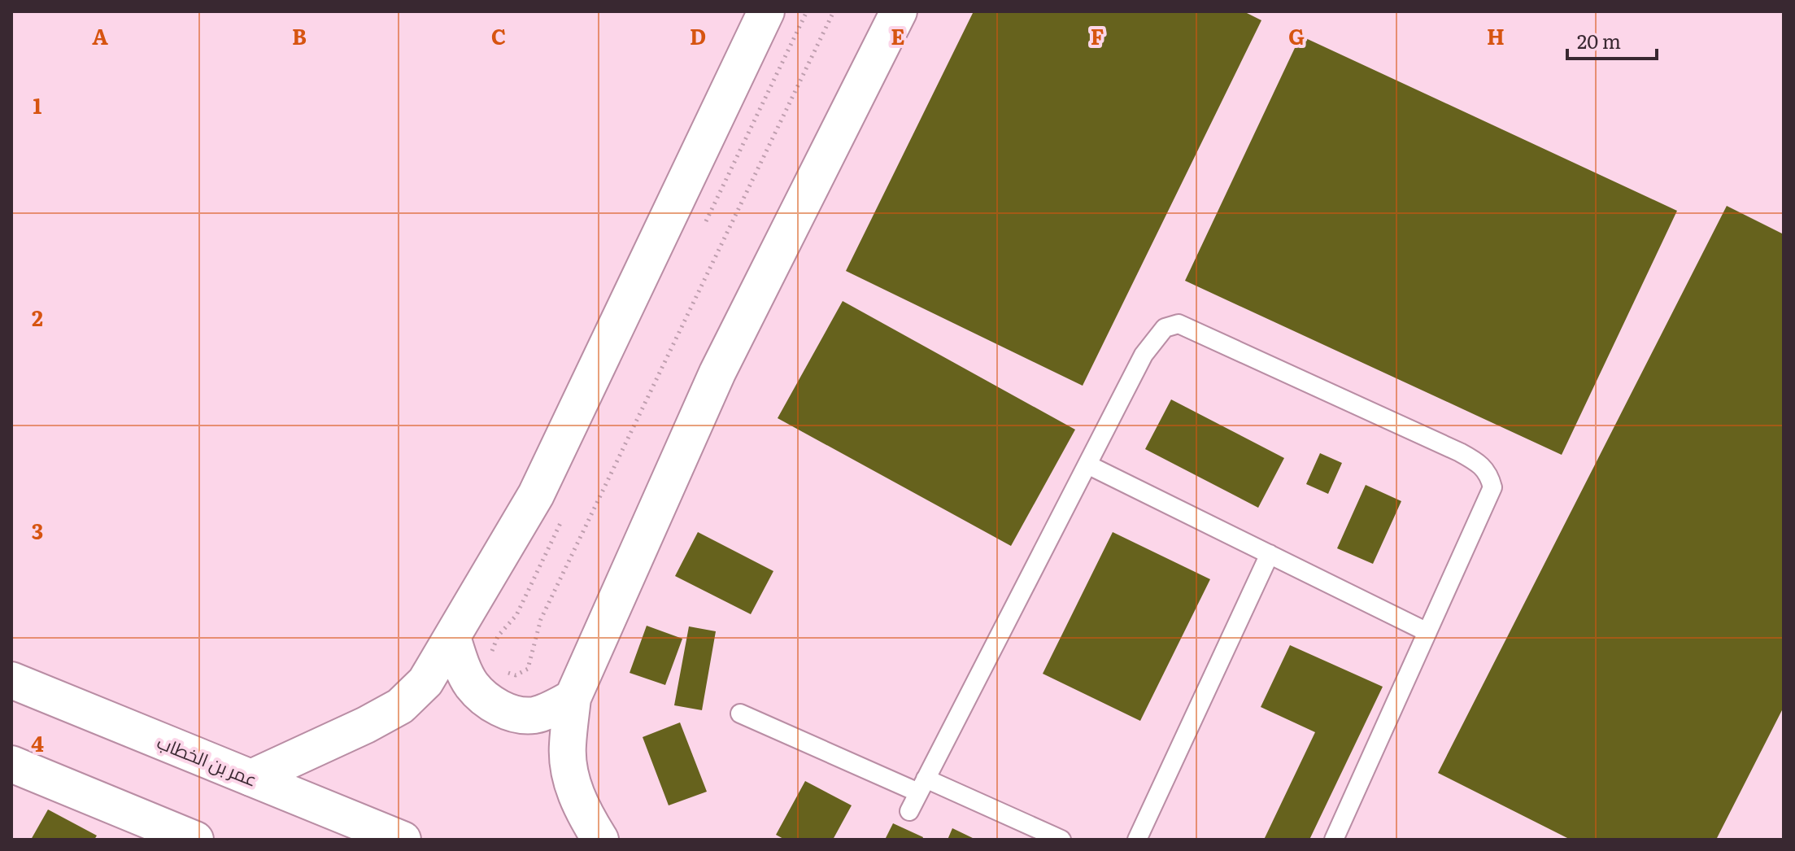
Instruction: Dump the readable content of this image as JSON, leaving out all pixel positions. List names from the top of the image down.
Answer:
{
  "streets": {
    "street": ["عمر بن الخطاب"]
  },
  "scale_bar": "20 m",
  "grid": {
    "columns": [
      "A",
      "B",
      "C",
      "D",
      "E",
      "F",
      "G",
      "H"
    ],
    "rows": [
      "1",
      "2",
      "3",
      "4"
    ]
  }
}
